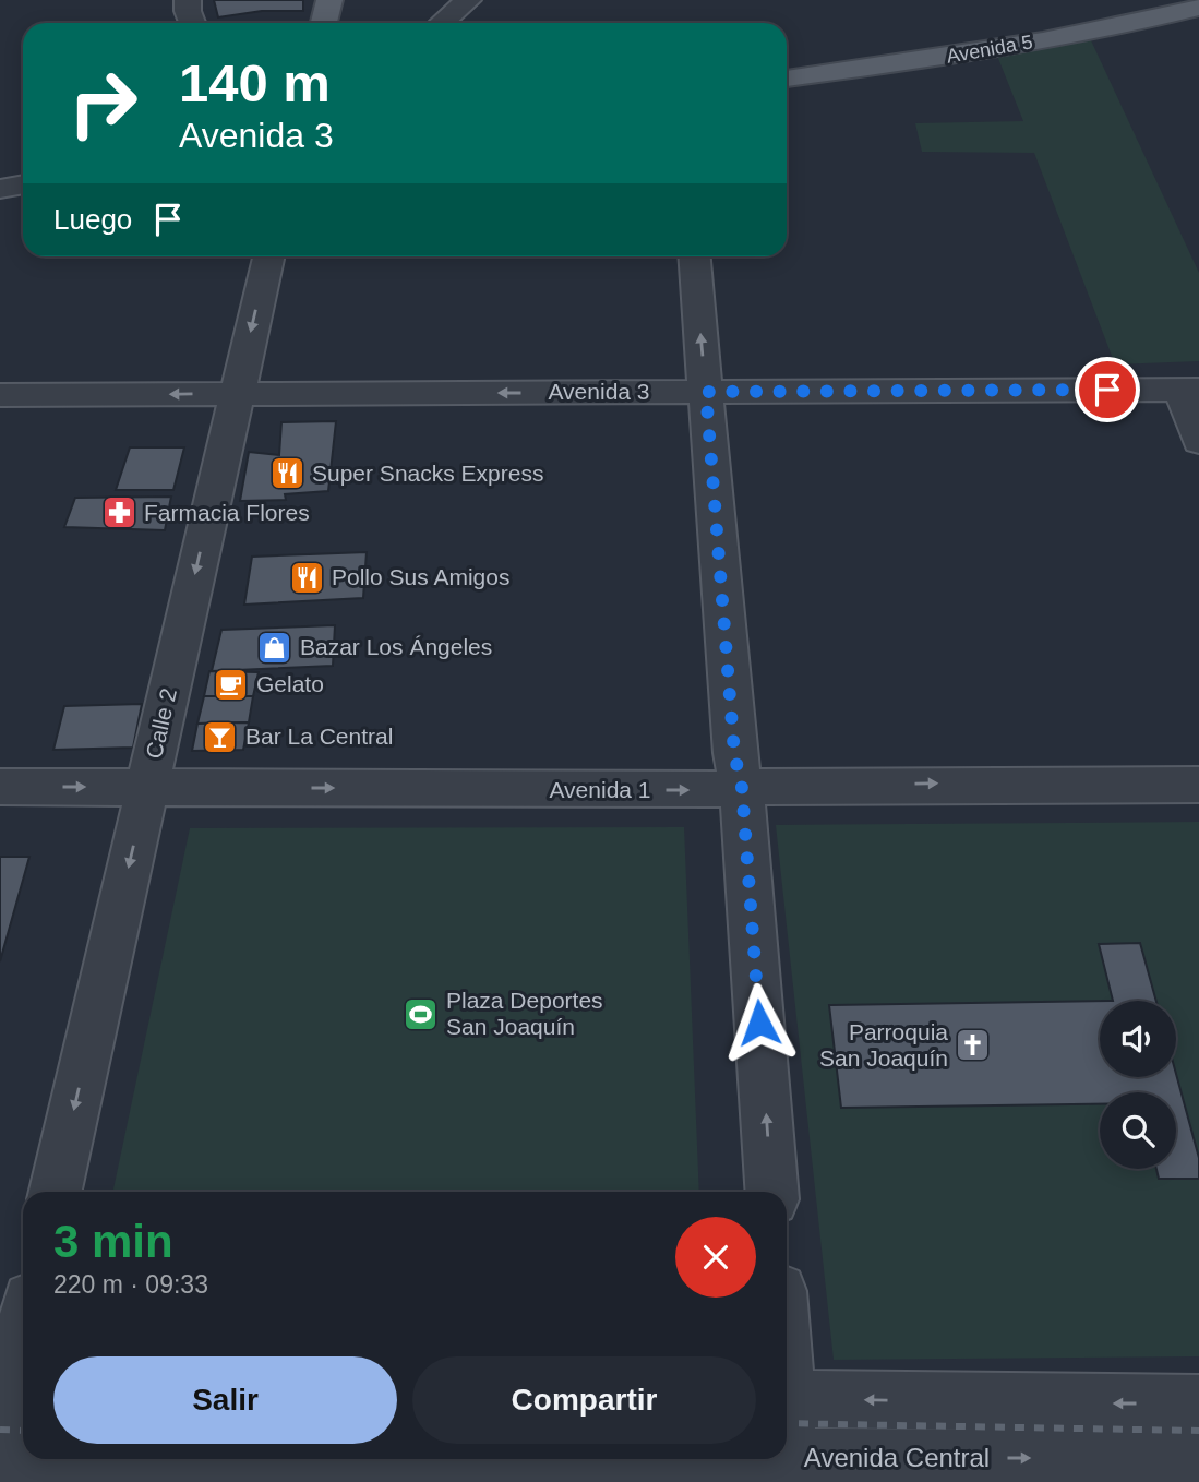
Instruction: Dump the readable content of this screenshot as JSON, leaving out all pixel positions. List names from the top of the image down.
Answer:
{
  "streets": {
    "main road": ["Avenida 5"],
    "street": [
      "Avenida 3",
      "Calle 2",
      "Avenida 1",
      "Avenida Central"
    ]
  },
  "crossings": [
    ["Avenida 3", "Calle 2"],
    ["Calle 2", "Avenida 1"]
  ],
  "one_way": ["Avenida 3", "Calle 2", "Avenida 1"],
  "places": {
    "restaurant": ["Super Snacks Express", "Pollo Sus Amigos"],
    "pharmacy": ["Farmacia Flores"],
    "shop": ["Bazar Los Ángeles"],
    "cafe": ["Gelato"],
    "bar": ["Bar La Central"],
    "sports": ["Plaza Deportes San Joaquín"],
    "church": ["Parroquia San Joaquín"]
  },
  "page": {
    "turn": ["140 m", "Avenida 3"],
    "then": "Luego",
    "heading": ["3 min", "220 m · 09:33"],
    "buttons": ["Salir", "Compartir"]
  }
}
